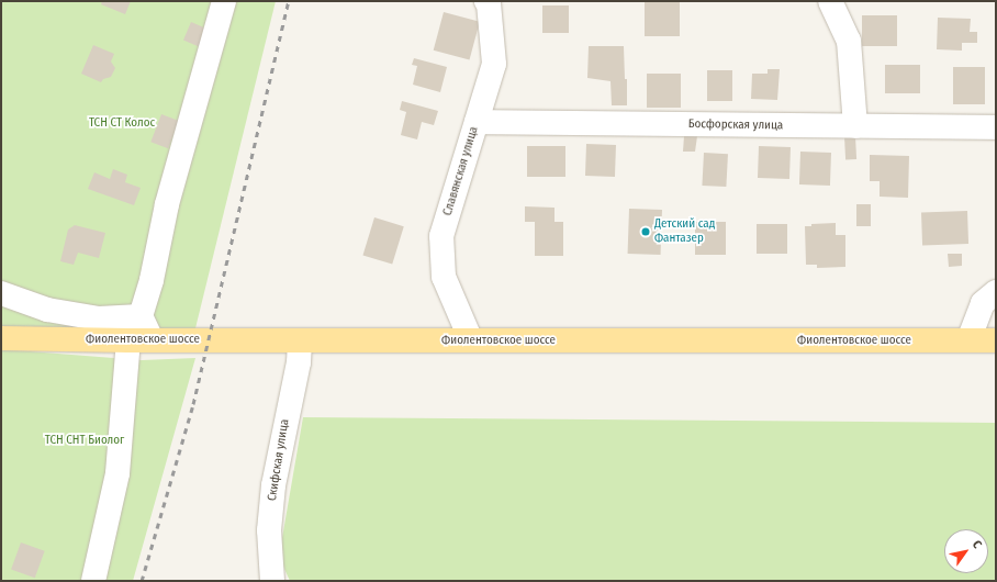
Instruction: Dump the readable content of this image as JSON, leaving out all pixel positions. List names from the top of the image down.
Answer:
{
  "streets": {
    "main road": ["Фиолентовское шоссе"],
    "street": ["Босфорская улица", "Славянская улица", "Скифская улица"]
  },
  "crossings": [
    ["Босфорская улица", "Славянская улица"],
    ["Славянская улица", "Фиолентовское шоссе"],
    ["Фиолентовское шоссе", "Скифская улица"]
  ],
  "parks": ["ТСН СТ Колос", "ТСН СНТ Биолог"],
  "places": ["Детский сад Фантазер"],
  "north": "top right"
}
